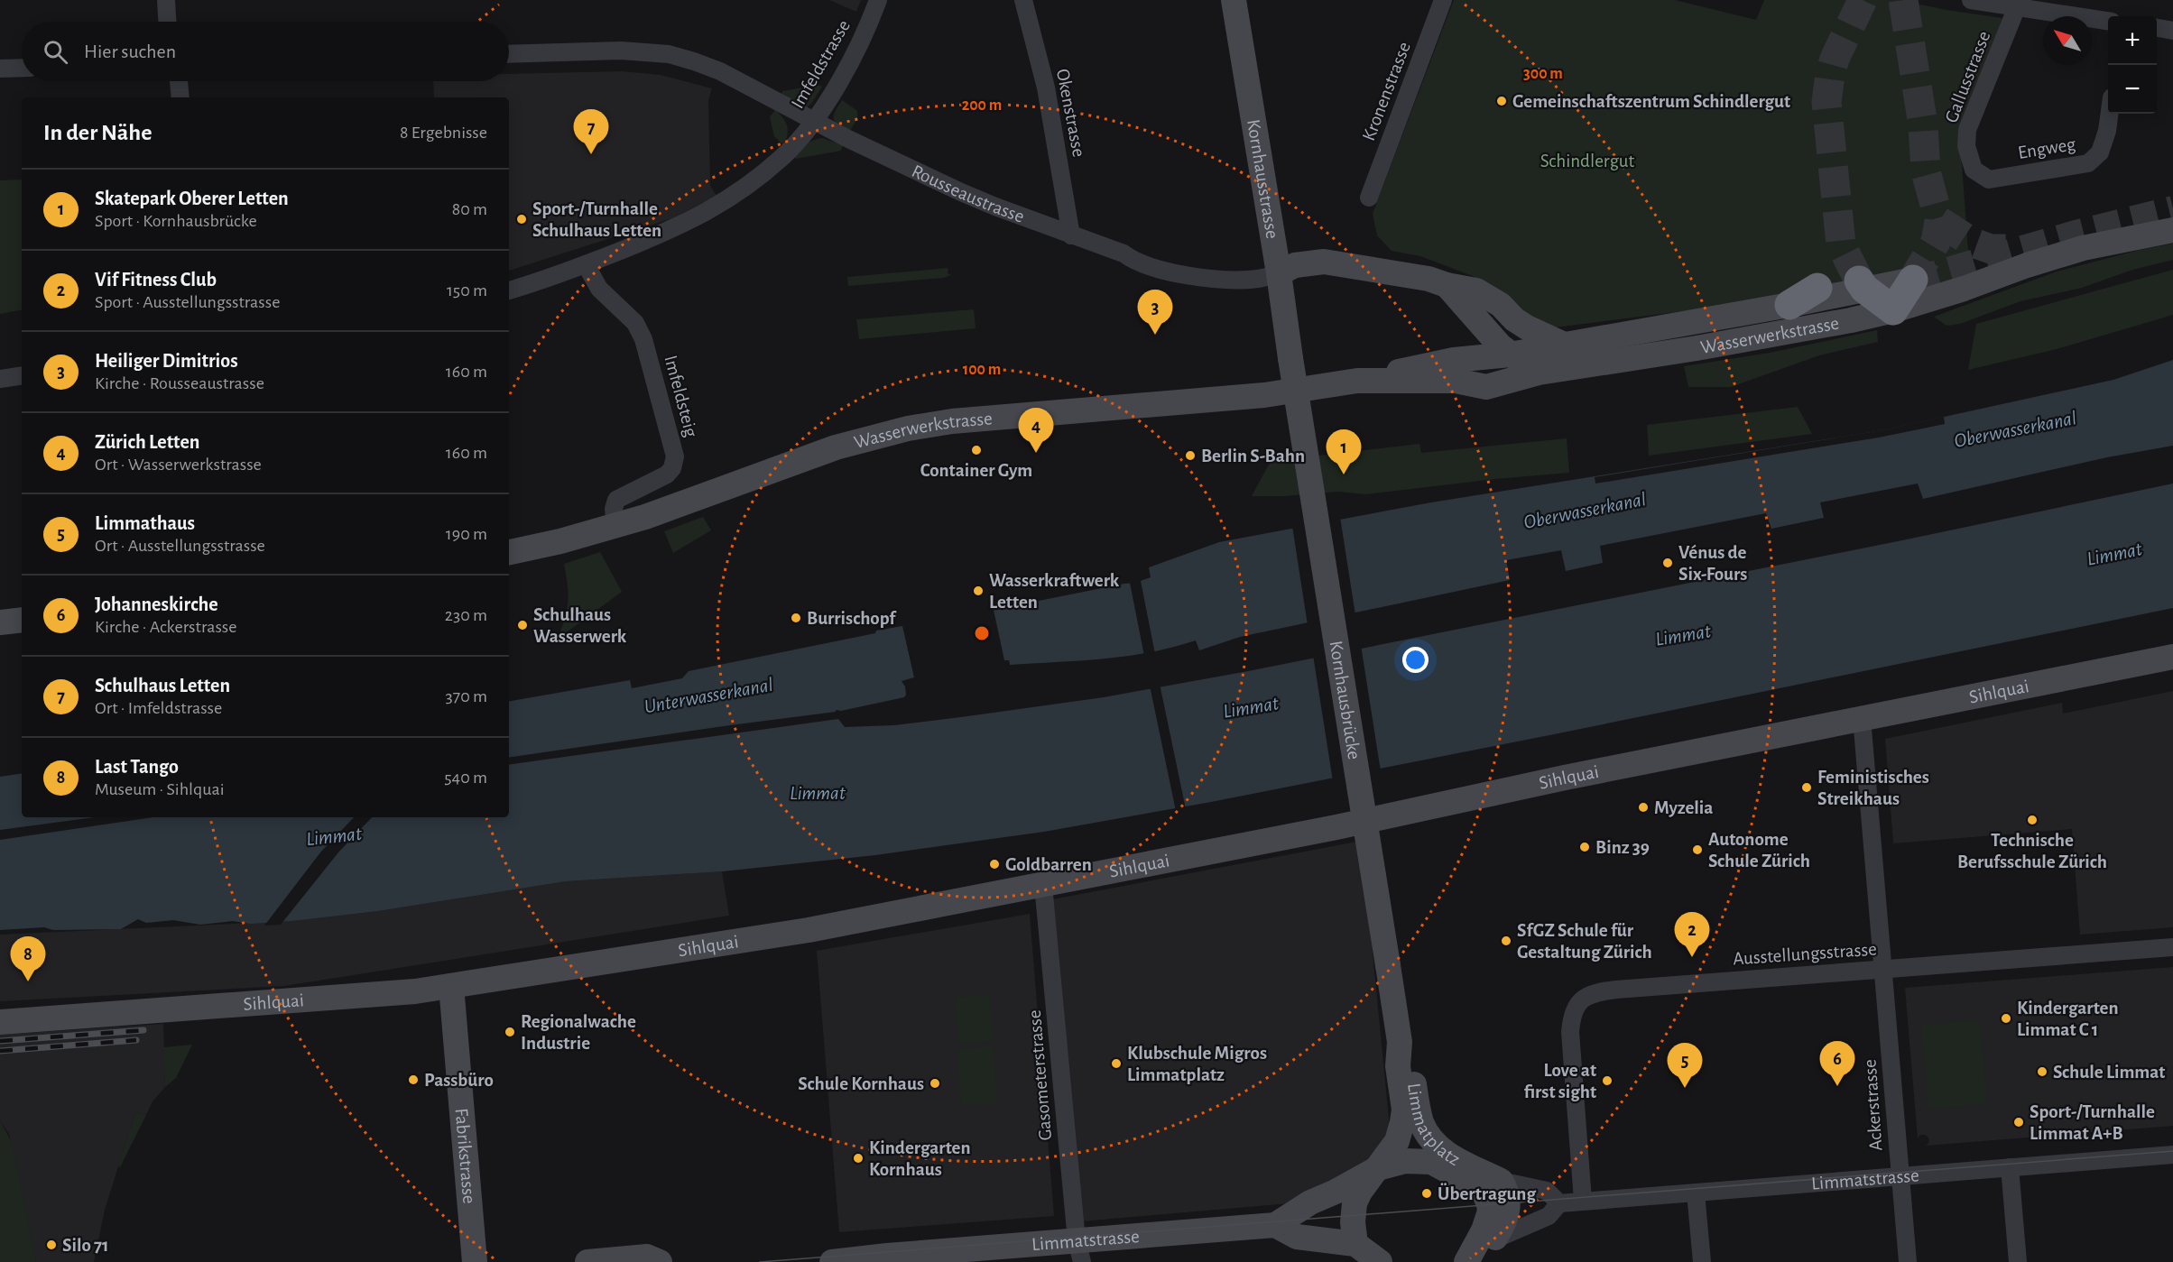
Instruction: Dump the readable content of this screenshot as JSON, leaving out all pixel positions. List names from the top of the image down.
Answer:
{
  "streets": {
    "street": [
      "Imfeldstrasse",
      "Gallusstrasse",
      "Kronenstrasse",
      "Okenstrasse",
      "Engweg",
      "Kornhausstrasse",
      "Rousseaustrasse",
      "Wasserwerkstrasse",
      "Imfeldsteig",
      "Sihlquai",
      "Kornhausbrücke",
      "Ausstellungsstrasse",
      "Gasometerstrasse",
      "Ackerstrasse",
      "Limmatplatz",
      "Fabrikstrasse",
      "Limmatstrasse"
    ]
  },
  "crossings": [
    ["Imfeldstrasse", "Rousseaustrasse"],
    ["Imfeldstrasse", "Imfeldsteig"],
    ["Gallusstrasse", "Engweg"],
    ["Okenstrasse", "Rousseaustrasse"],
    ["Kornhausstrasse", "Rousseaustrasse"],
    ["Kornhausstrasse", "Kornhausbrücke"],
    ["Rousseaustrasse", "Wasserwerkstrasse"],
    ["Wasserwerkstrasse", "Imfeldsteig"],
    ["Sihlquai", "Gasometerstrasse"],
    ["Sihlquai", "Ackerstrasse"],
    ["Sihlquai", "Fabrikstrasse"],
    ["Kornhausbrücke", "Limmatplatz"],
    ["Ausstellungsstrasse", "Ackerstrasse"],
    ["Ausstellungsstrasse", "Limmatstrasse"],
    ["Gasometerstrasse", "Limmatstrasse"],
    ["Ackerstrasse", "Limmatstrasse"],
    ["Limmatplatz", "Limmatstrasse"]
  ],
  "water": ["Oberwasserkanal", "Limmat", "Unterwasserkanal"],
  "parks": ["Schindlergut"],
  "places": [
    "Gemeinschaftszentrum Schindlergut",
    "Sport-/Turnhalle Schulhaus Letten",
    "Container Gym",
    "Berlin S-Bahn",
    "Vénus de Six-Fours",
    "Wasserkraftwerk Letten",
    "Burrischopf",
    "Schulhaus Wasserwerk",
    "Feministisches Streikhaus",
    "Myzelia",
    "Technische Berufsschule Zürich",
    "Binz 39",
    "Autonome Schule Zürich",
    "Goldbarren",
    "SfGZ Schule für Gestaltung Zürich",
    "Kindergarten Limmat C 1",
    "Regionalwache Industrie",
    "Klubschule Migros Limmatplatz",
    "Schule Limmat",
    "Passbüro",
    "Love at first sight",
    "Schule Kornhaus",
    "Sport-/Turnhalle Limmat A+B",
    "Kindergarten Kornhaus",
    "Übertragung",
    "Silo 71"
  ],
  "north": "top left",
  "page": {
    "map_buttons": ["+", "−"],
    "search": "Hier suchen",
    "heading": ["In der Nähe", "8 Ergebnisse"],
    "pins": [
      "7",
      "3",
      "4",
      "1",
      "2",
      "8",
      "6",
      "5"
    ],
    "list": [
      {
        "mark": "1",
        "name": "Skatepark Oberer Letten",
        "note": "Sport · Kornhausbrücke",
        "value": "80 m"
      },
      {
        "mark": "2",
        "name": "Vif Fitness Club",
        "note": "Sport · Ausstellungsstrasse",
        "value": "150 m"
      },
      {
        "mark": "3",
        "name": "Heiliger Dimitrios",
        "note": "Kirche · Rousseaustrasse",
        "value": "160 m"
      },
      {
        "mark": "4",
        "name": "Zürich Letten",
        "note": "Ort · Wasserwerkstrasse",
        "value": "160 m"
      },
      {
        "mark": "5",
        "name": "Limmathaus",
        "note": "Ort · Ausstellungsstrasse",
        "value": "190 m"
      },
      {
        "mark": "6",
        "name": "Johanneskirche",
        "note": "Kirche · Ackerstrasse",
        "value": "230 m"
      },
      {
        "mark": "7",
        "name": "Schulhaus Letten",
        "note": "Ort · Imfeldstrasse",
        "value": "370 m"
      },
      {
        "mark": "8",
        "name": "Last Tango",
        "note": "Museum · Sihlquai",
        "value": "540 m"
      }
    ]
  },
  "rings": ["300 m", "200 m", "100 m"]
}
